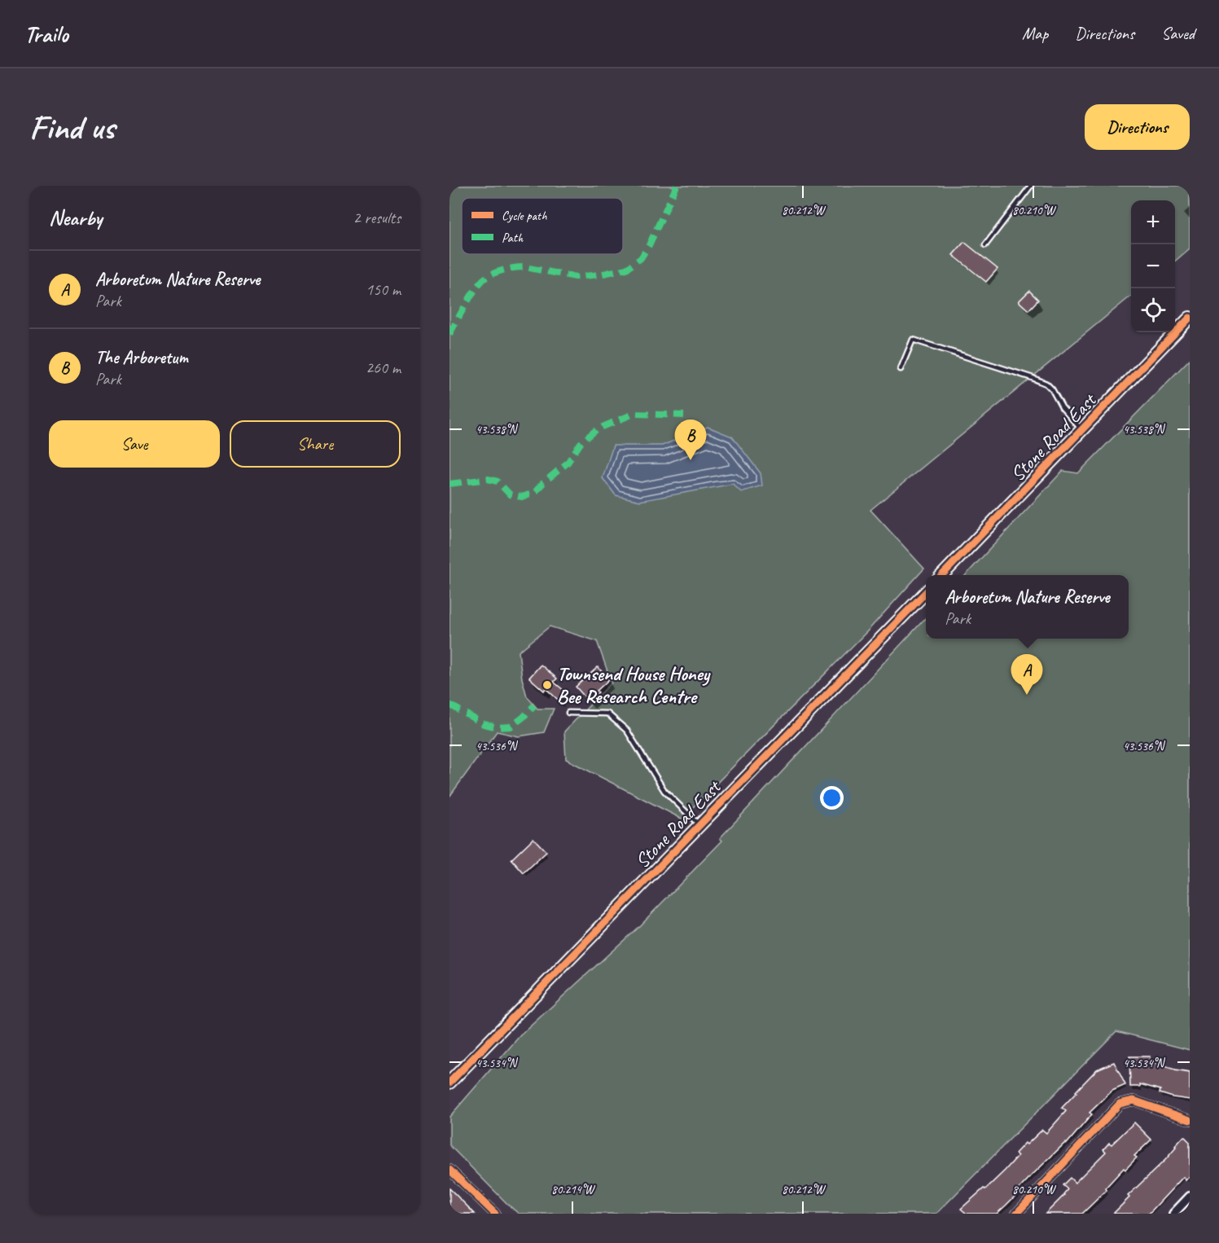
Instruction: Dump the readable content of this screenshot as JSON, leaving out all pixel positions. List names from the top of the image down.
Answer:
{
  "streets": {
    "main road": ["Stone Road East"]
  },
  "places": ["Townsend House Honey Bee Research Centre"],
  "legend": ["Cycle path", "Path"],
  "page": {
    "header": "Trailo",
    "nav": ["Map", "Directions", "Saved"],
    "buttons": [
      "Directions",
      ["Save", "Share"]
    ],
    "title": "Find us",
    "heading": ["Nearby", "2 results"],
    "map_buttons": ["+", "−"],
    "list": [
      {
        "mark": "A",
        "name": "Arboretum Nature Reserve",
        "note": "Park",
        "value": "150 m"
      },
      {
        "mark": "B",
        "name": "The Arboretum",
        "note": "Park",
        "value": "260 m"
      }
    ],
    "pins": ["B", "A"],
    "popup": ["Arboretum Nature Reserve", "Park"]
  },
  "coordinates": [
    "80.212°W",
    "80.210°W",
    "43.538°N",
    "43.536°N",
    "43.534°N",
    "80.214°W"
  ]
}
